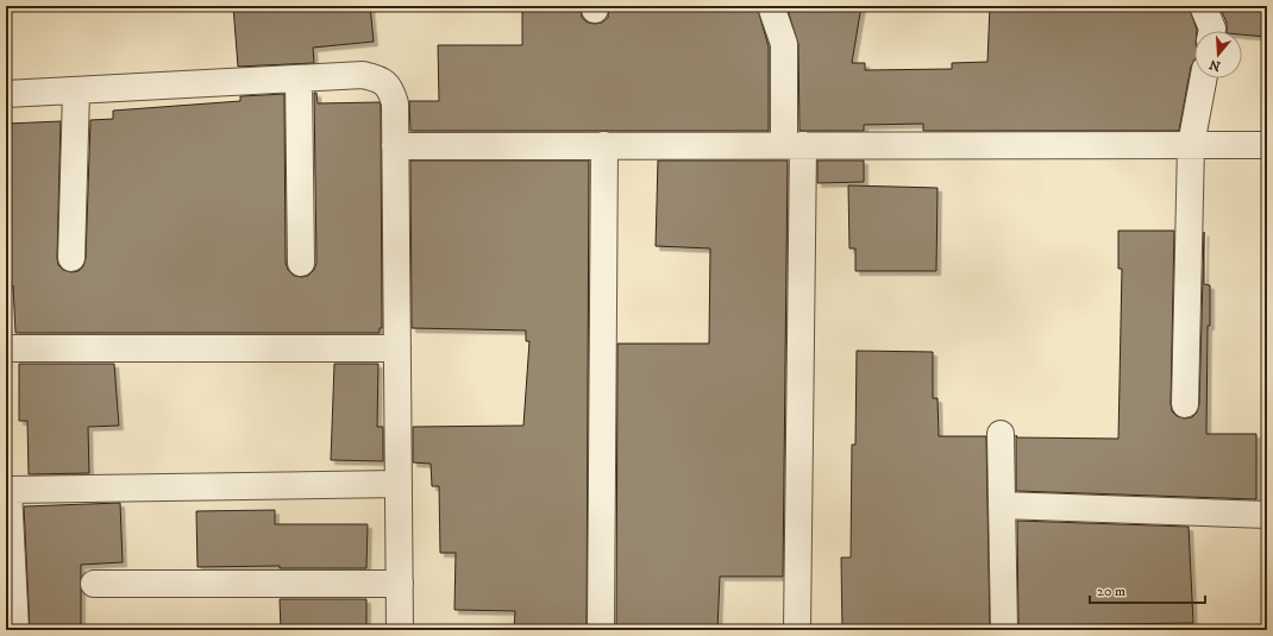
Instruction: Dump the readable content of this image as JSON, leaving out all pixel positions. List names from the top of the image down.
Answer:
{
  "scale_bar": "20 m",
  "north": "bottom"
}
